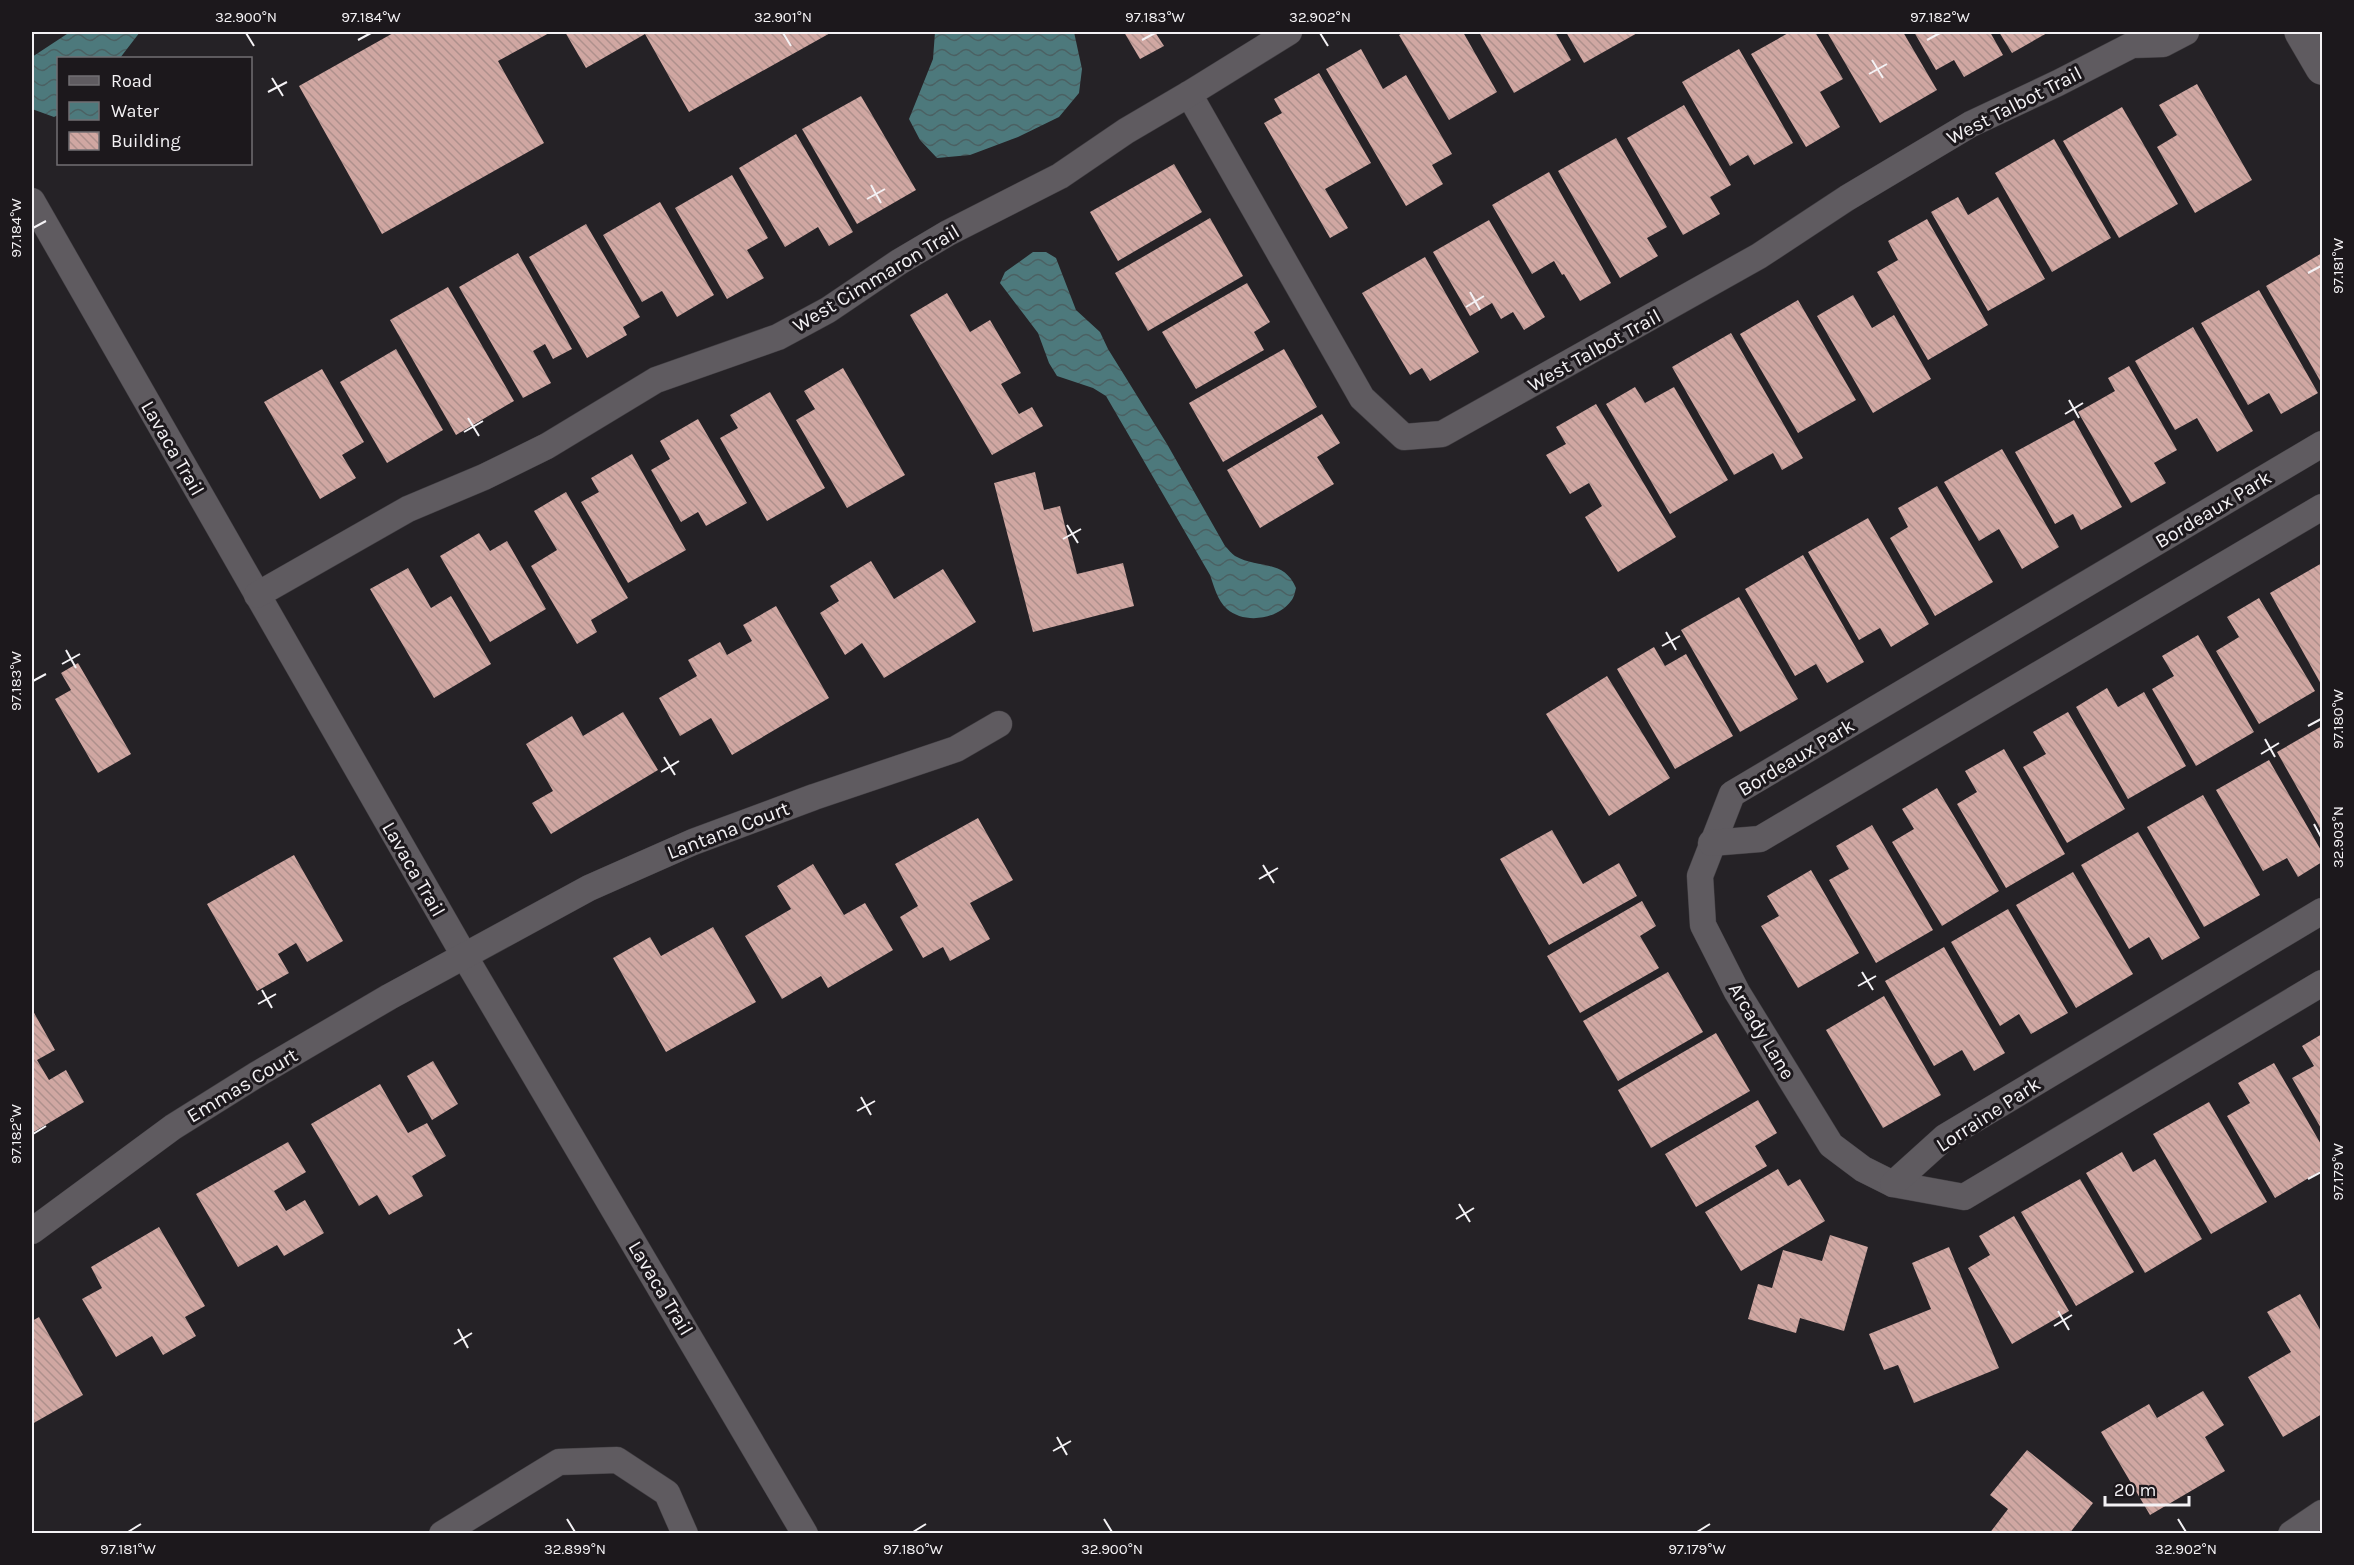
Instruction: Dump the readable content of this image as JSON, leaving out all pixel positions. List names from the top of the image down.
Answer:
{
  "streets": {
    "street": [
      "West Talbot Trail",
      "West Cimmaron Trail",
      "Lavaca Trail",
      "Bordeaux Park",
      "Lantana Court",
      "Arcady Lane",
      "Emmas Court",
      "Lorraine Park"
    ]
  },
  "crossings": [
    ["West Talbot Trail", "West Cimmaron Trail"],
    ["West Cimmaron Trail", "Lavaca Trail"],
    ["Lavaca Trail", "Lantana Court"],
    ["Lavaca Trail", "Emmas Court"],
    ["Bordeaux Park", "Arcady Lane"],
    ["Lantana Court", "Emmas Court"],
    ["Arcady Lane", "Lorraine Park"]
  ],
  "legend": ["Road", "Water", "Building"],
  "scale_bar": "20 m",
  "coordinates": [
    "32.900°N",
    "97.184°W",
    "32.901°N",
    "97.183°W",
    "32.902°N",
    "97.182°W",
    "97.181°W",
    "97.180°W",
    "32.903°N",
    "97.179°W",
    "32.899°N"
  ]
}
